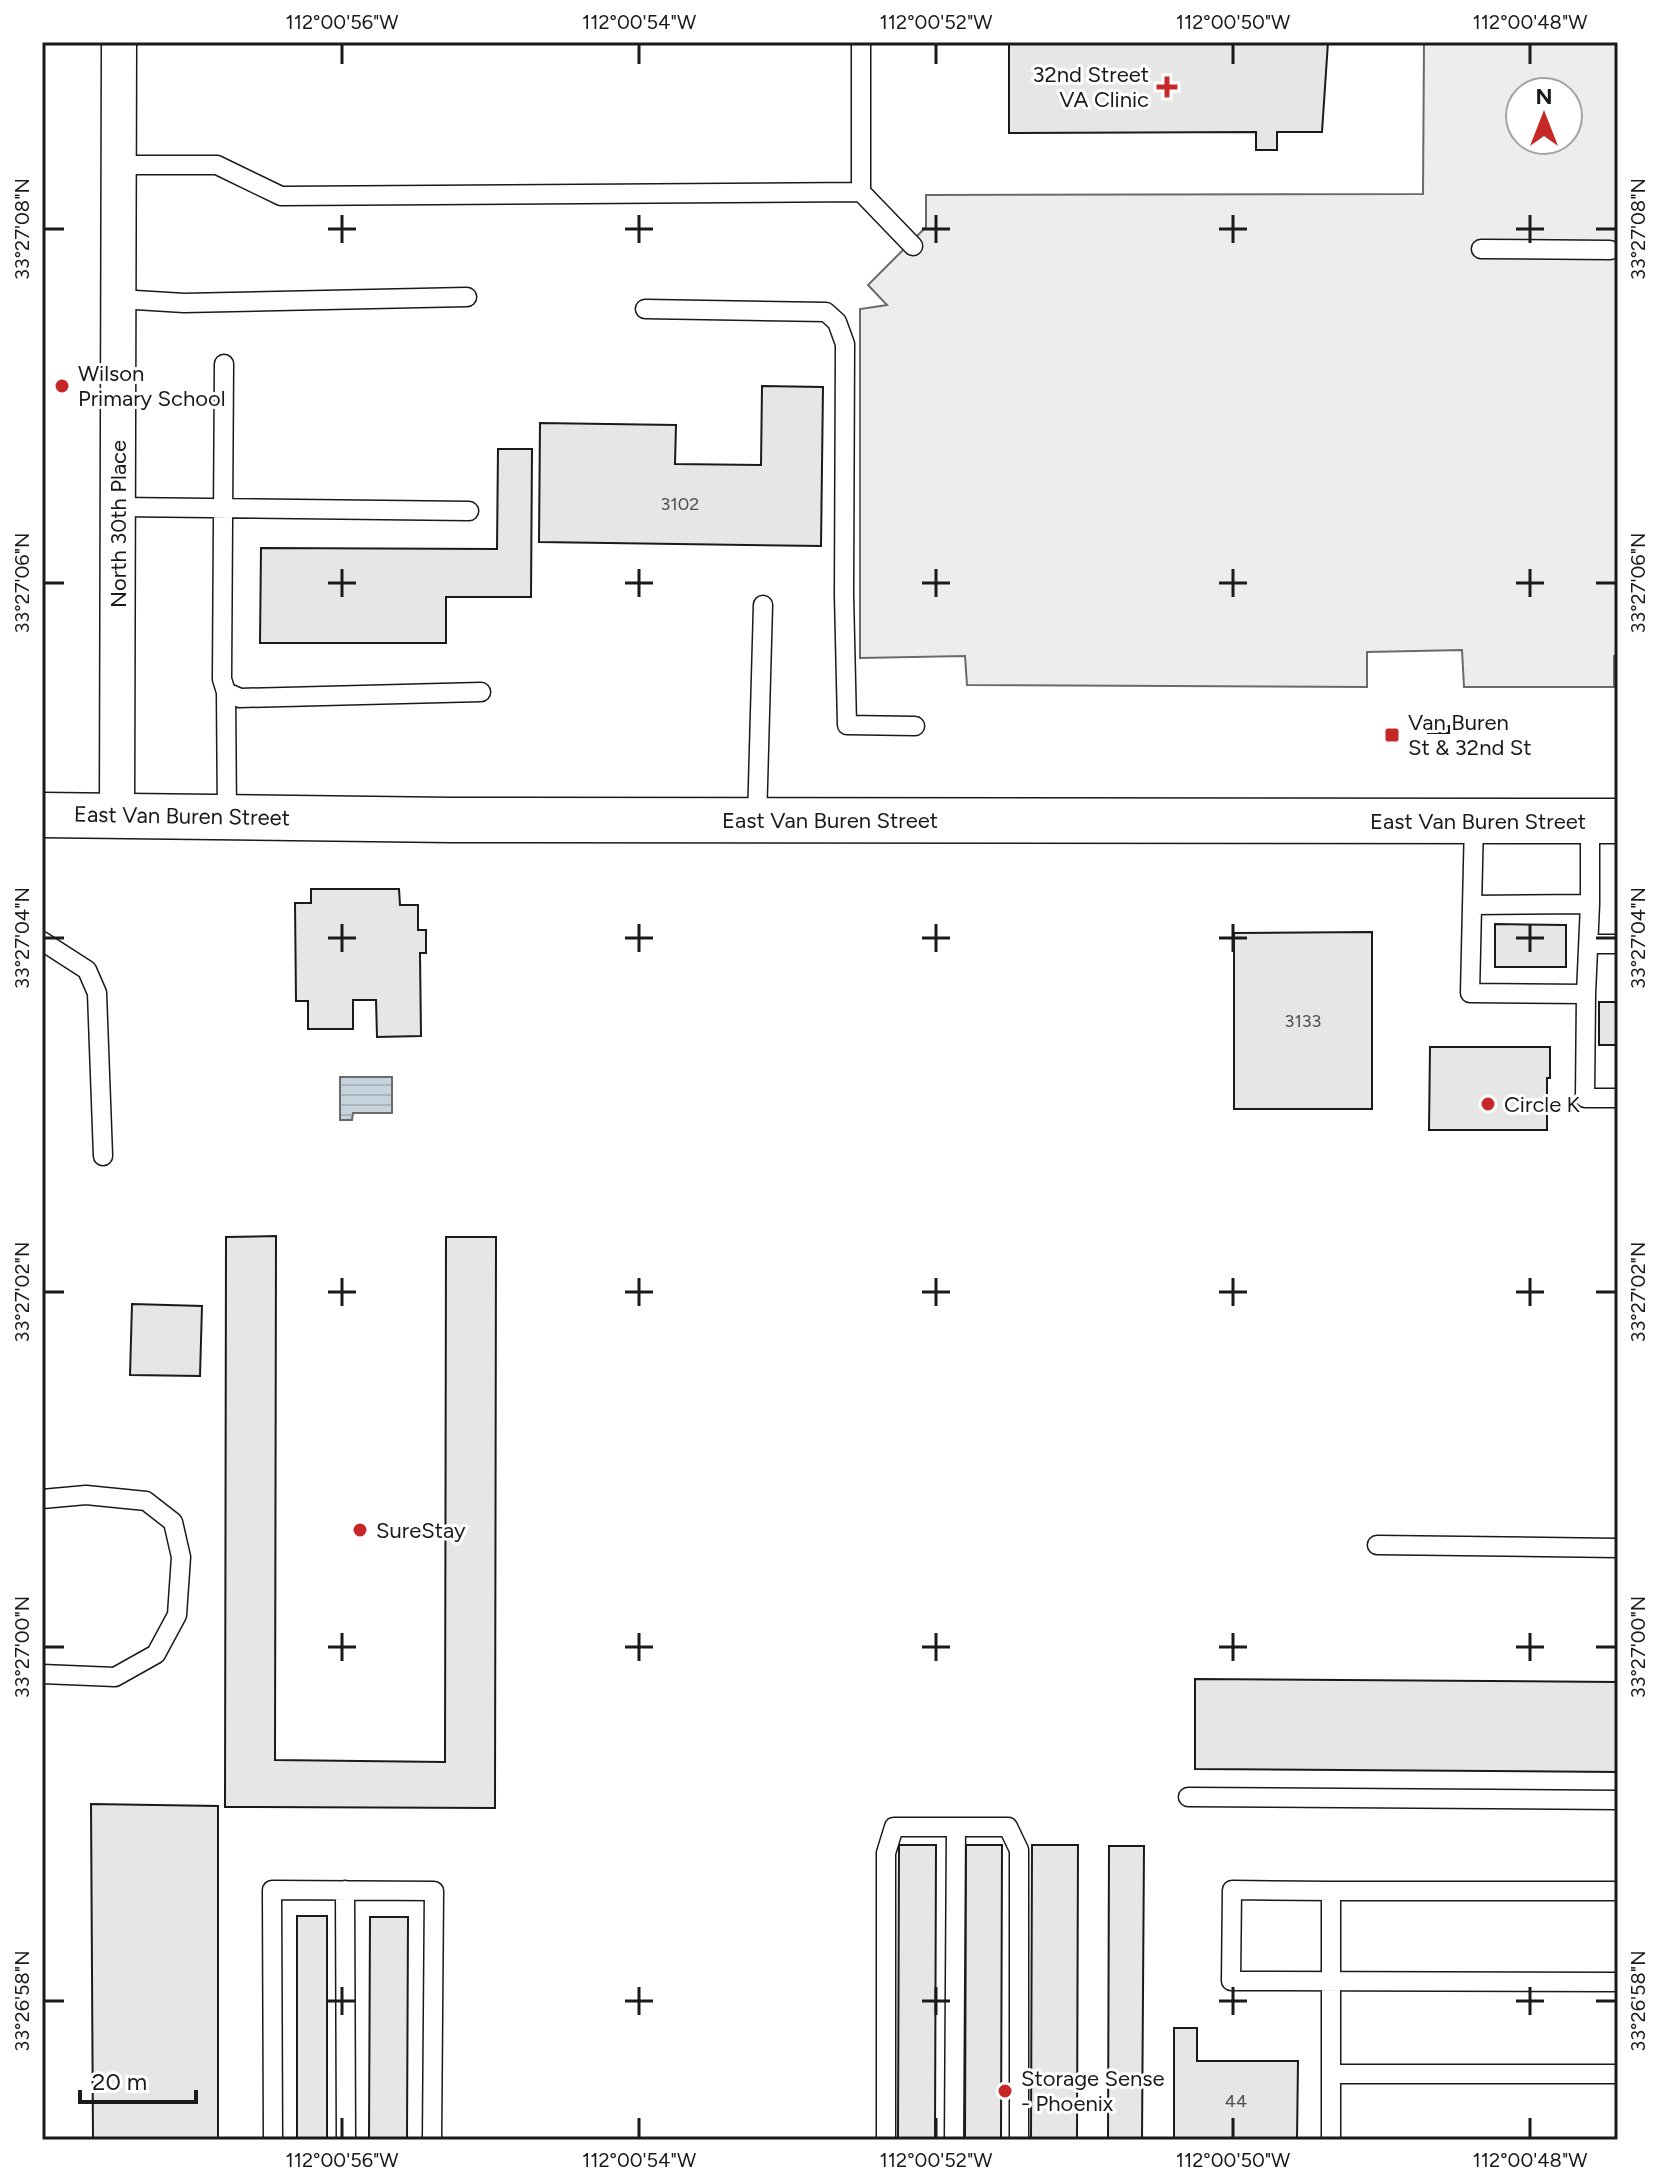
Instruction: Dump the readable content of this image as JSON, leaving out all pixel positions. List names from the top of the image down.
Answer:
{
  "streets": {
    "main road": ["East Van Buren Street"],
    "street": ["North 30th Place"]
  },
  "crossings": [
    ["North 30th Place", "East Van Buren Street"]
  ],
  "places": {
    "health": ["32nd Street VA Clinic"],
    "other": [
      "Wilson Primary School",
      "Circle K",
      "SureStay",
      "Storage Sense - Phoenix"
    ],
    "transit": ["Van Buren St & 32nd St"]
  },
  "house_numbers": ["3102", "3133", "44"],
  "scale_bar": "20 m",
  "north": "top",
  "coordinates": [
    "112°00'56\"W",
    "112°00'54\"W",
    "112°00'52\"W",
    "112°00'50\"W",
    "112°00'48\"W",
    "33°27'08\"N",
    "33°27'06\"N",
    "33°27'04\"N",
    "33°27'02\"N",
    "33°27'00\"N",
    "33°26'58\"N"
  ]
}
